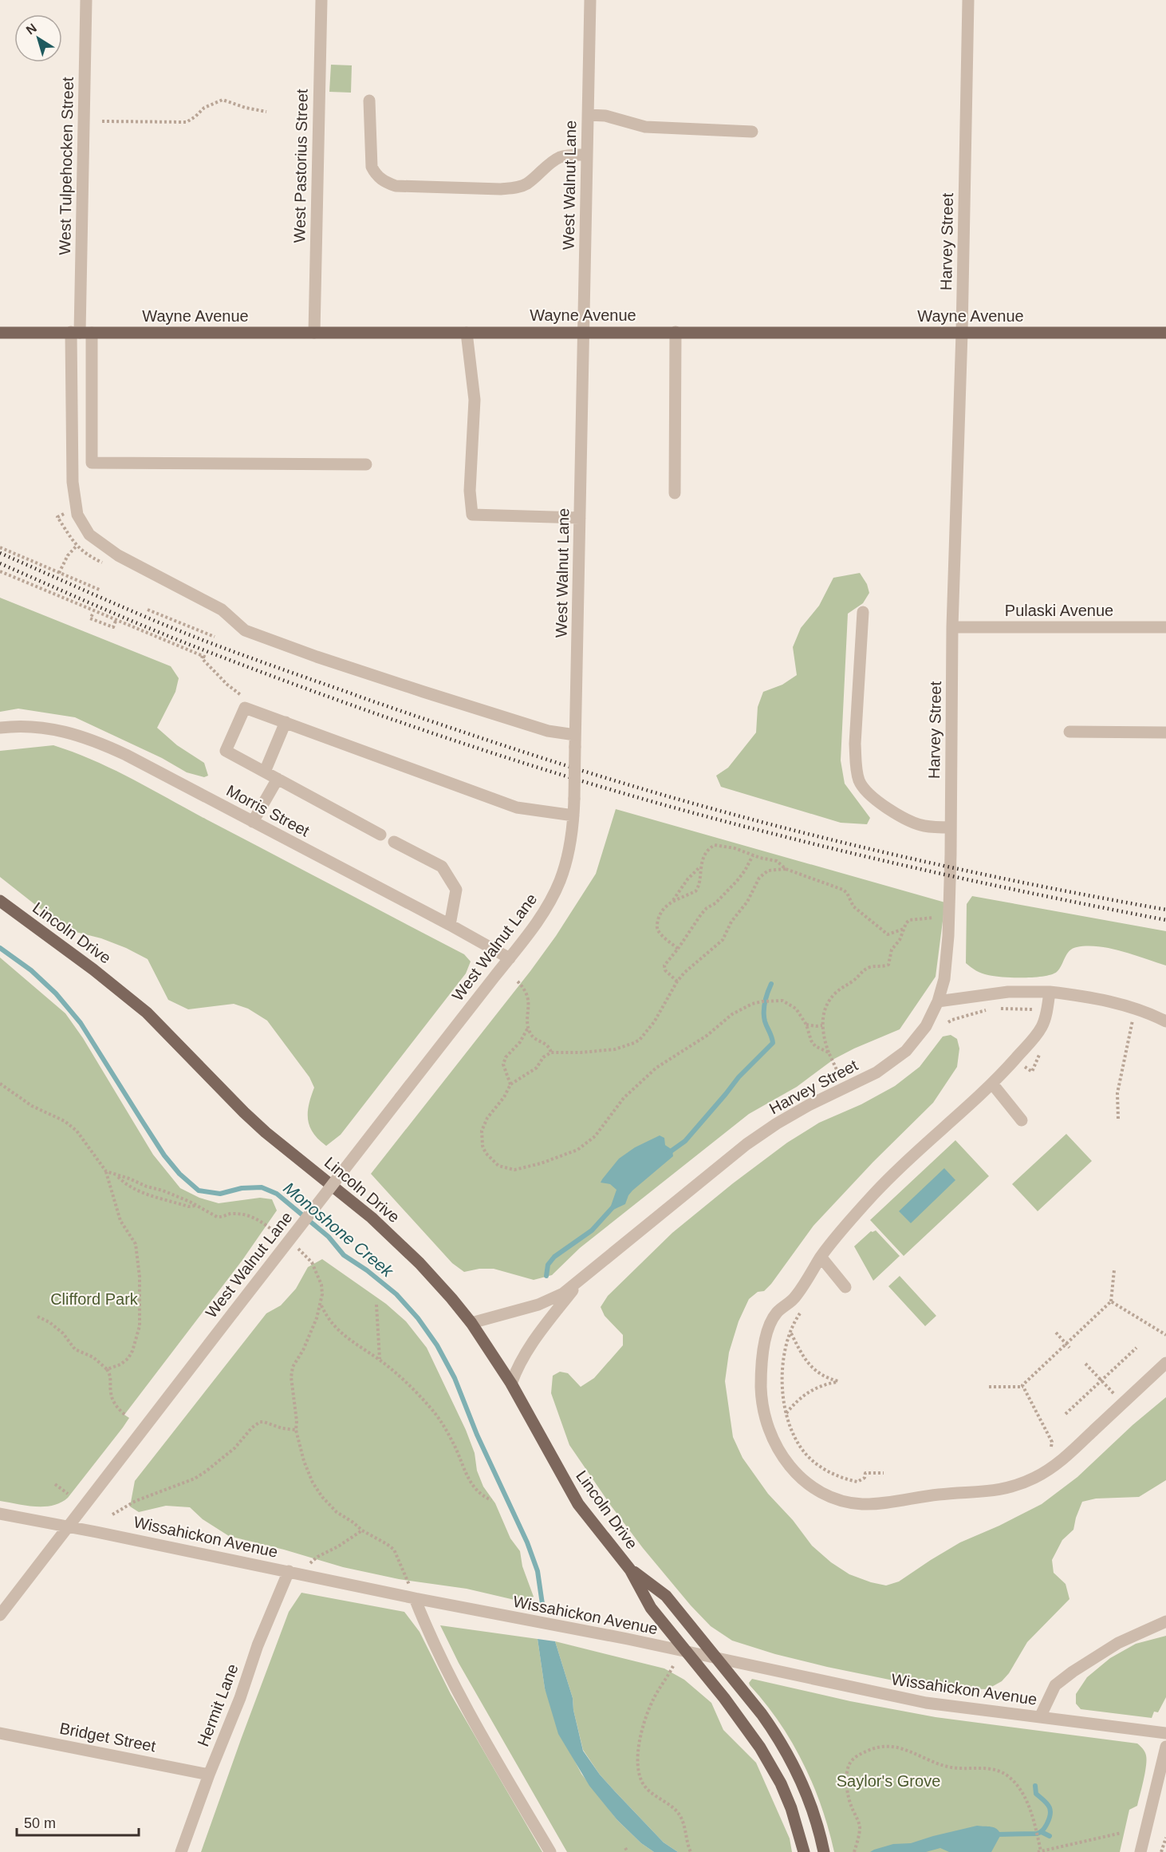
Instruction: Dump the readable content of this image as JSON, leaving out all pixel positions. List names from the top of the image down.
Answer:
{
  "streets": {
    "main road": ["Wayne Avenue", "Lincoln Drive"],
    "street": [
      "West Tulpehocken Street",
      "West Pastorius Street",
      "West Walnut Lane",
      "Harvey Street",
      "Pulaski Avenue",
      "Morris Street",
      "Wissahickon Avenue",
      "Hermit Lane",
      "Bridget Street"
    ]
  },
  "crossings": [
    ["West Tulpehocken Street", "Wayne Avenue"],
    ["West Pastorius Street", "Wayne Avenue"],
    ["West Walnut Lane", "Wayne Avenue"],
    ["West Walnut Lane", "Morris Street"],
    ["West Walnut Lane", "Wissahickon Avenue"],
    ["Harvey Street", "Wayne Avenue"],
    ["Harvey Street", "Pulaski Avenue"],
    ["Harvey Street", "Lincoln Drive"],
    ["Lincoln Drive", "Wissahickon Avenue"],
    ["Wissahickon Avenue", "Hermit Lane"],
    ["Hermit Lane", "Bridget Street"]
  ],
  "water": ["Monoshone Creek"],
  "parks": ["Clifford Park", "Saylor's Grove"],
  "scale_bar": "50 m",
  "north": "top left"
}
